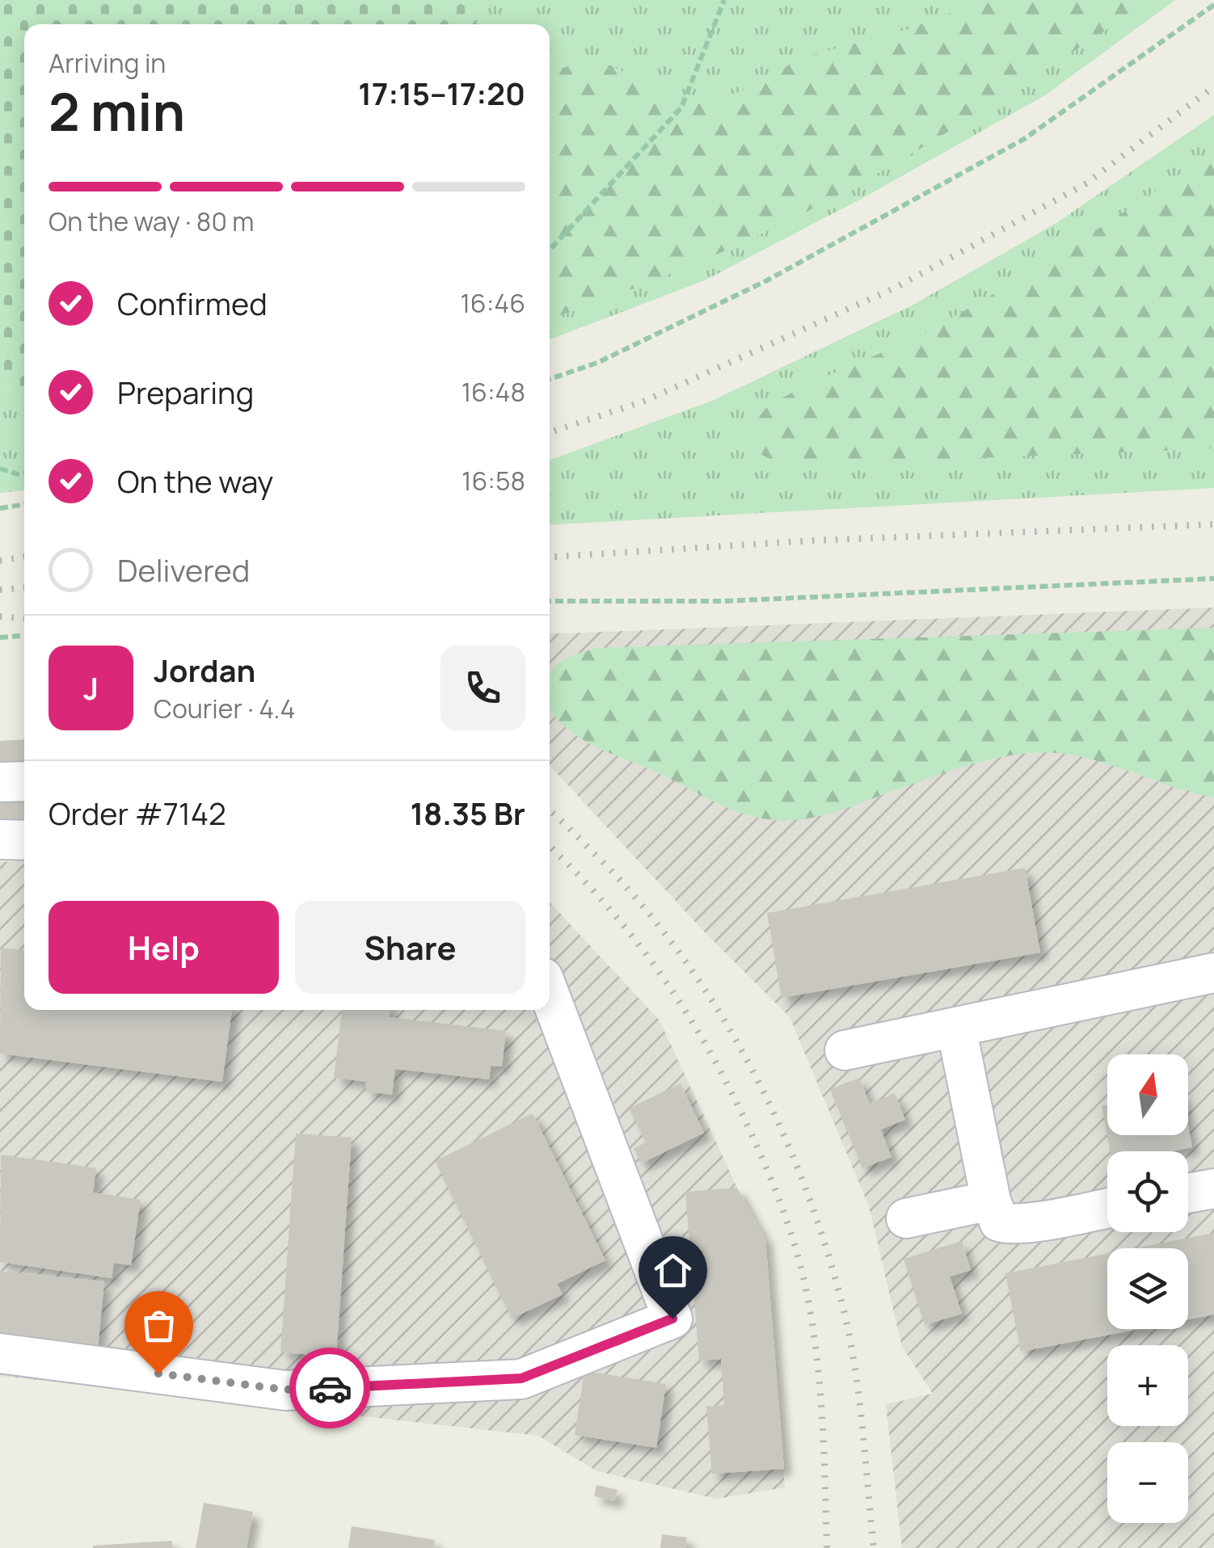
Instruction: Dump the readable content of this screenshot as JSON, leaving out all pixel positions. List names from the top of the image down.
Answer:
{
  "north": "top",
  "page": {
    "heading": ["2 min", "Arriving in", "17:15–17:20"],
    "panel": [
      "Jordan",
      "Courier · 4.4",
      "Order #7142",
      "18.35 Br"
    ],
    "bar": "On the way · 80 m",
    "list": [
      ["Confirmed", "16:46"],
      ["Preparing", "16:48"],
      ["On the way", "16:58"],
      "Delivered"
    ],
    "round": "J",
    "buttons": ["Help", "Share"],
    "map_buttons": ["+", "−"]
  }
}
